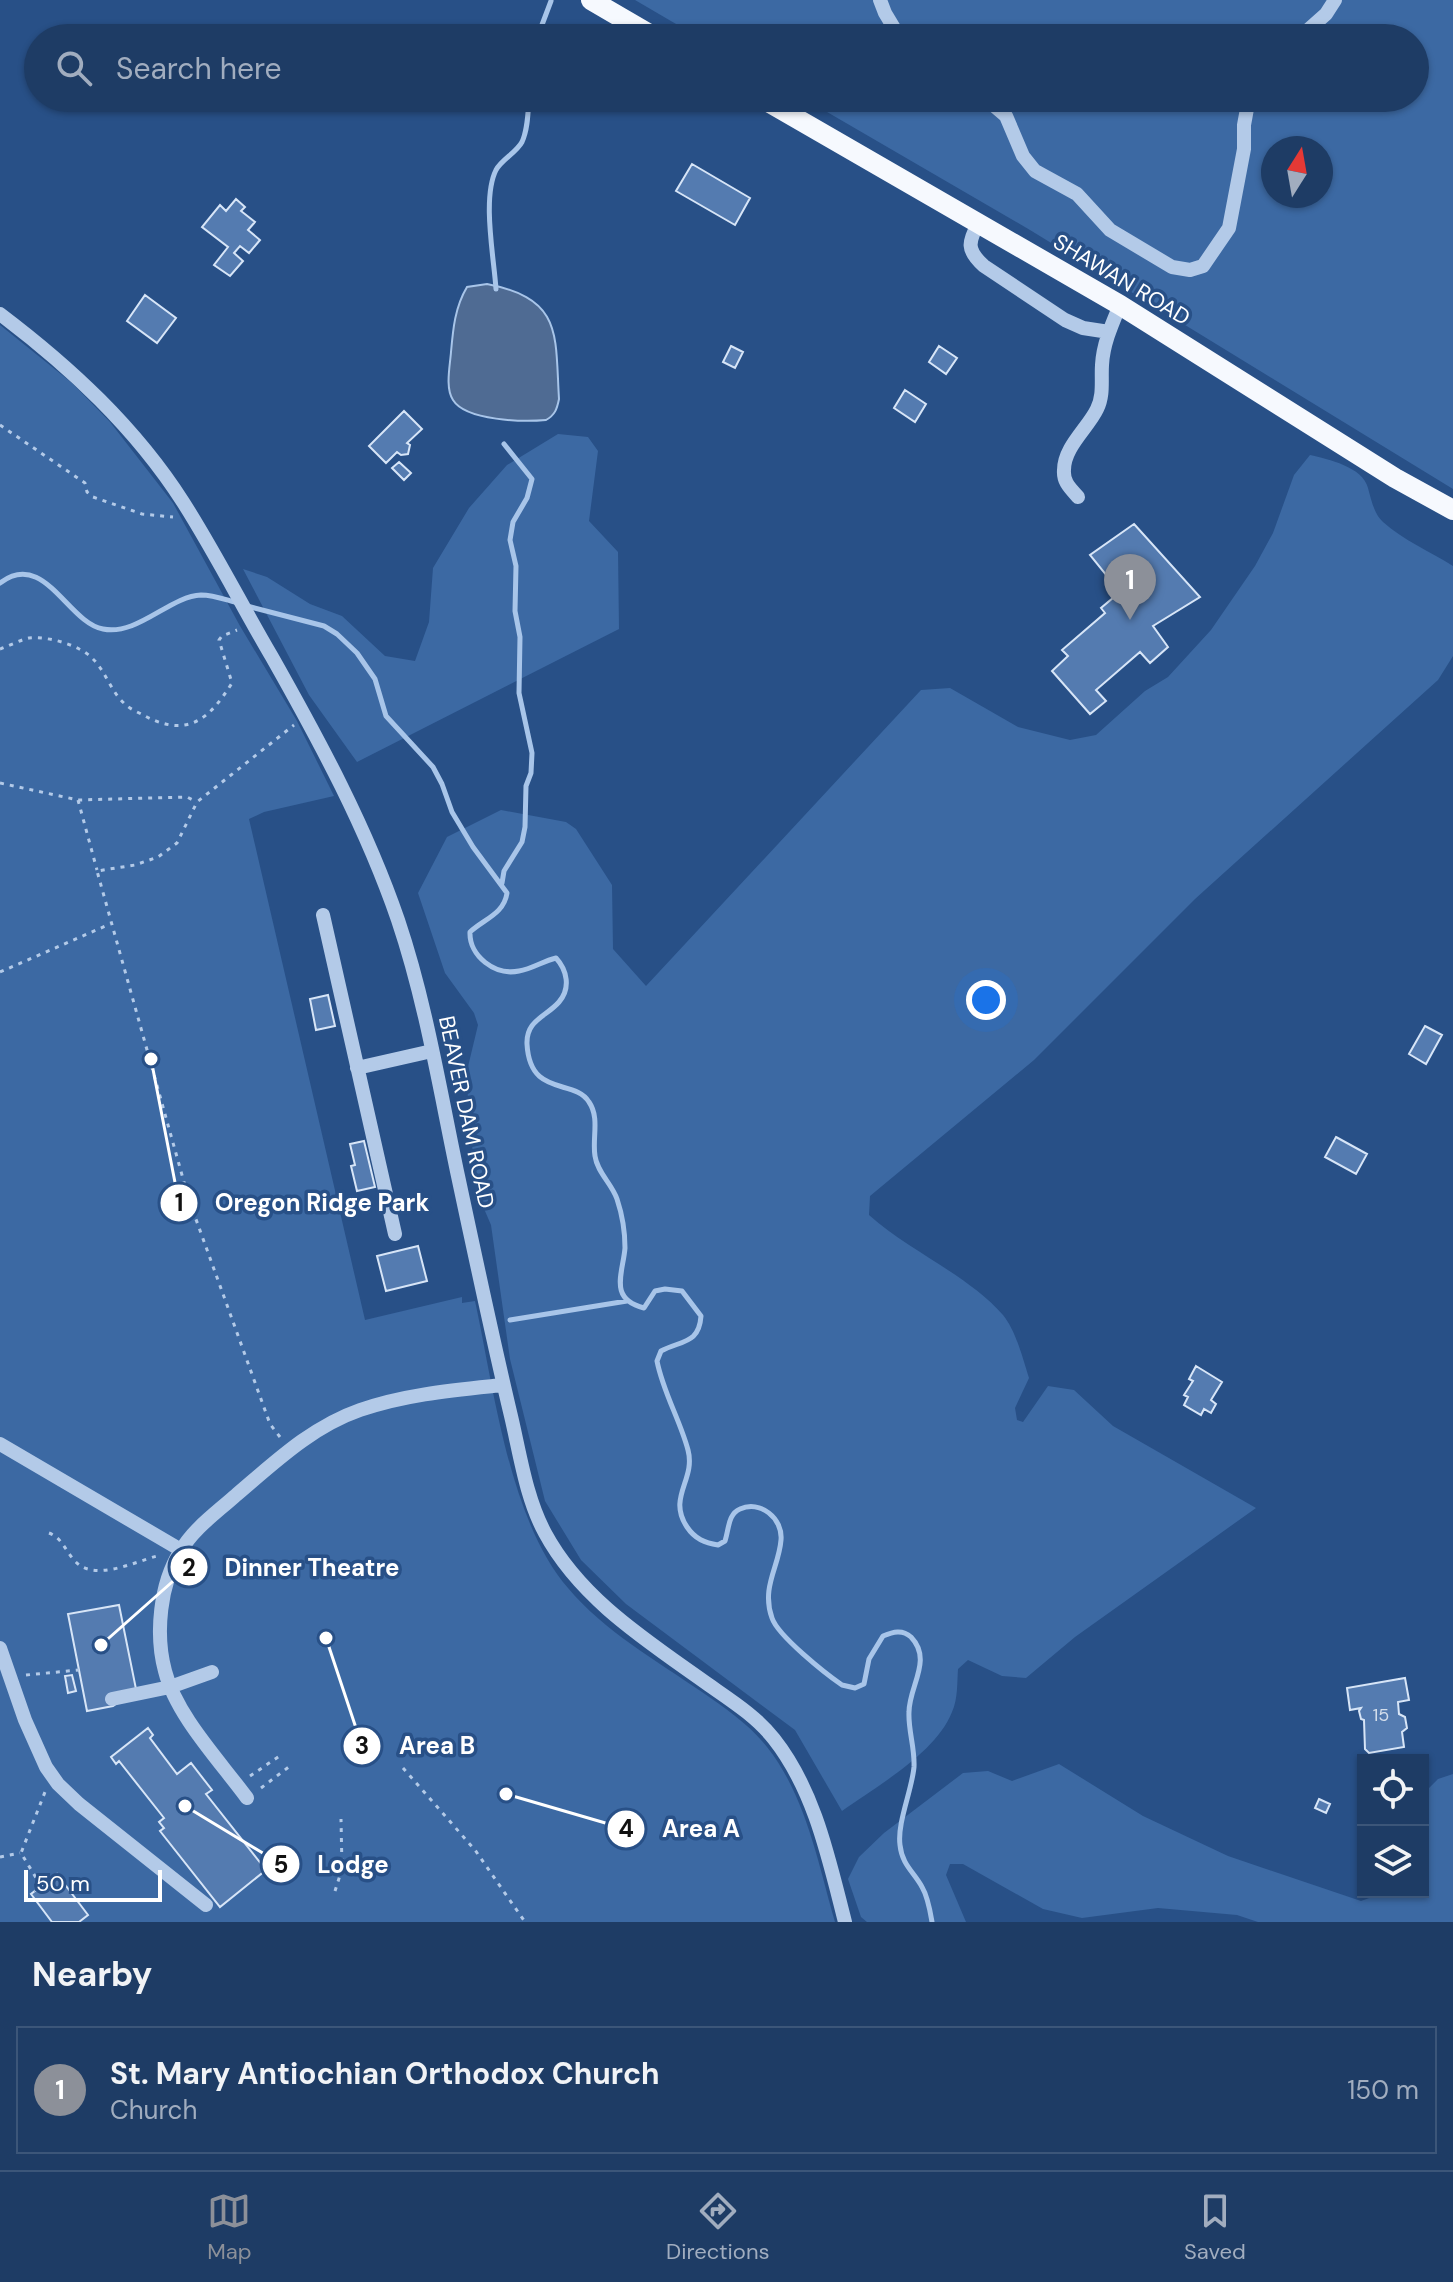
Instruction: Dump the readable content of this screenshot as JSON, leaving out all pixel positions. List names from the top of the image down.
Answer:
{
  "streets": {
    "main road": ["SHAWAN ROAD"],
    "street": ["BEAVER DAM ROAD"]
  },
  "places": [
    "Oregon Ridge Park",
    "Area B",
    "Dinner Theatre",
    "Area A",
    "Lodge"
  ],
  "house_numbers": ["15"],
  "scale_bar": "50 m",
  "north": "top",
  "page": {
    "search": "Search here",
    "pins": "1",
    "scale": "50 m",
    "heading": "Nearby",
    "list": [
      {
        "mark": "1",
        "name": "St. Mary Antiochian Orthodox Church",
        "note": "Church",
        "value": "150 m"
      }
    ],
    "nav": ["Map", "Directions", "Saved"]
  }
}
